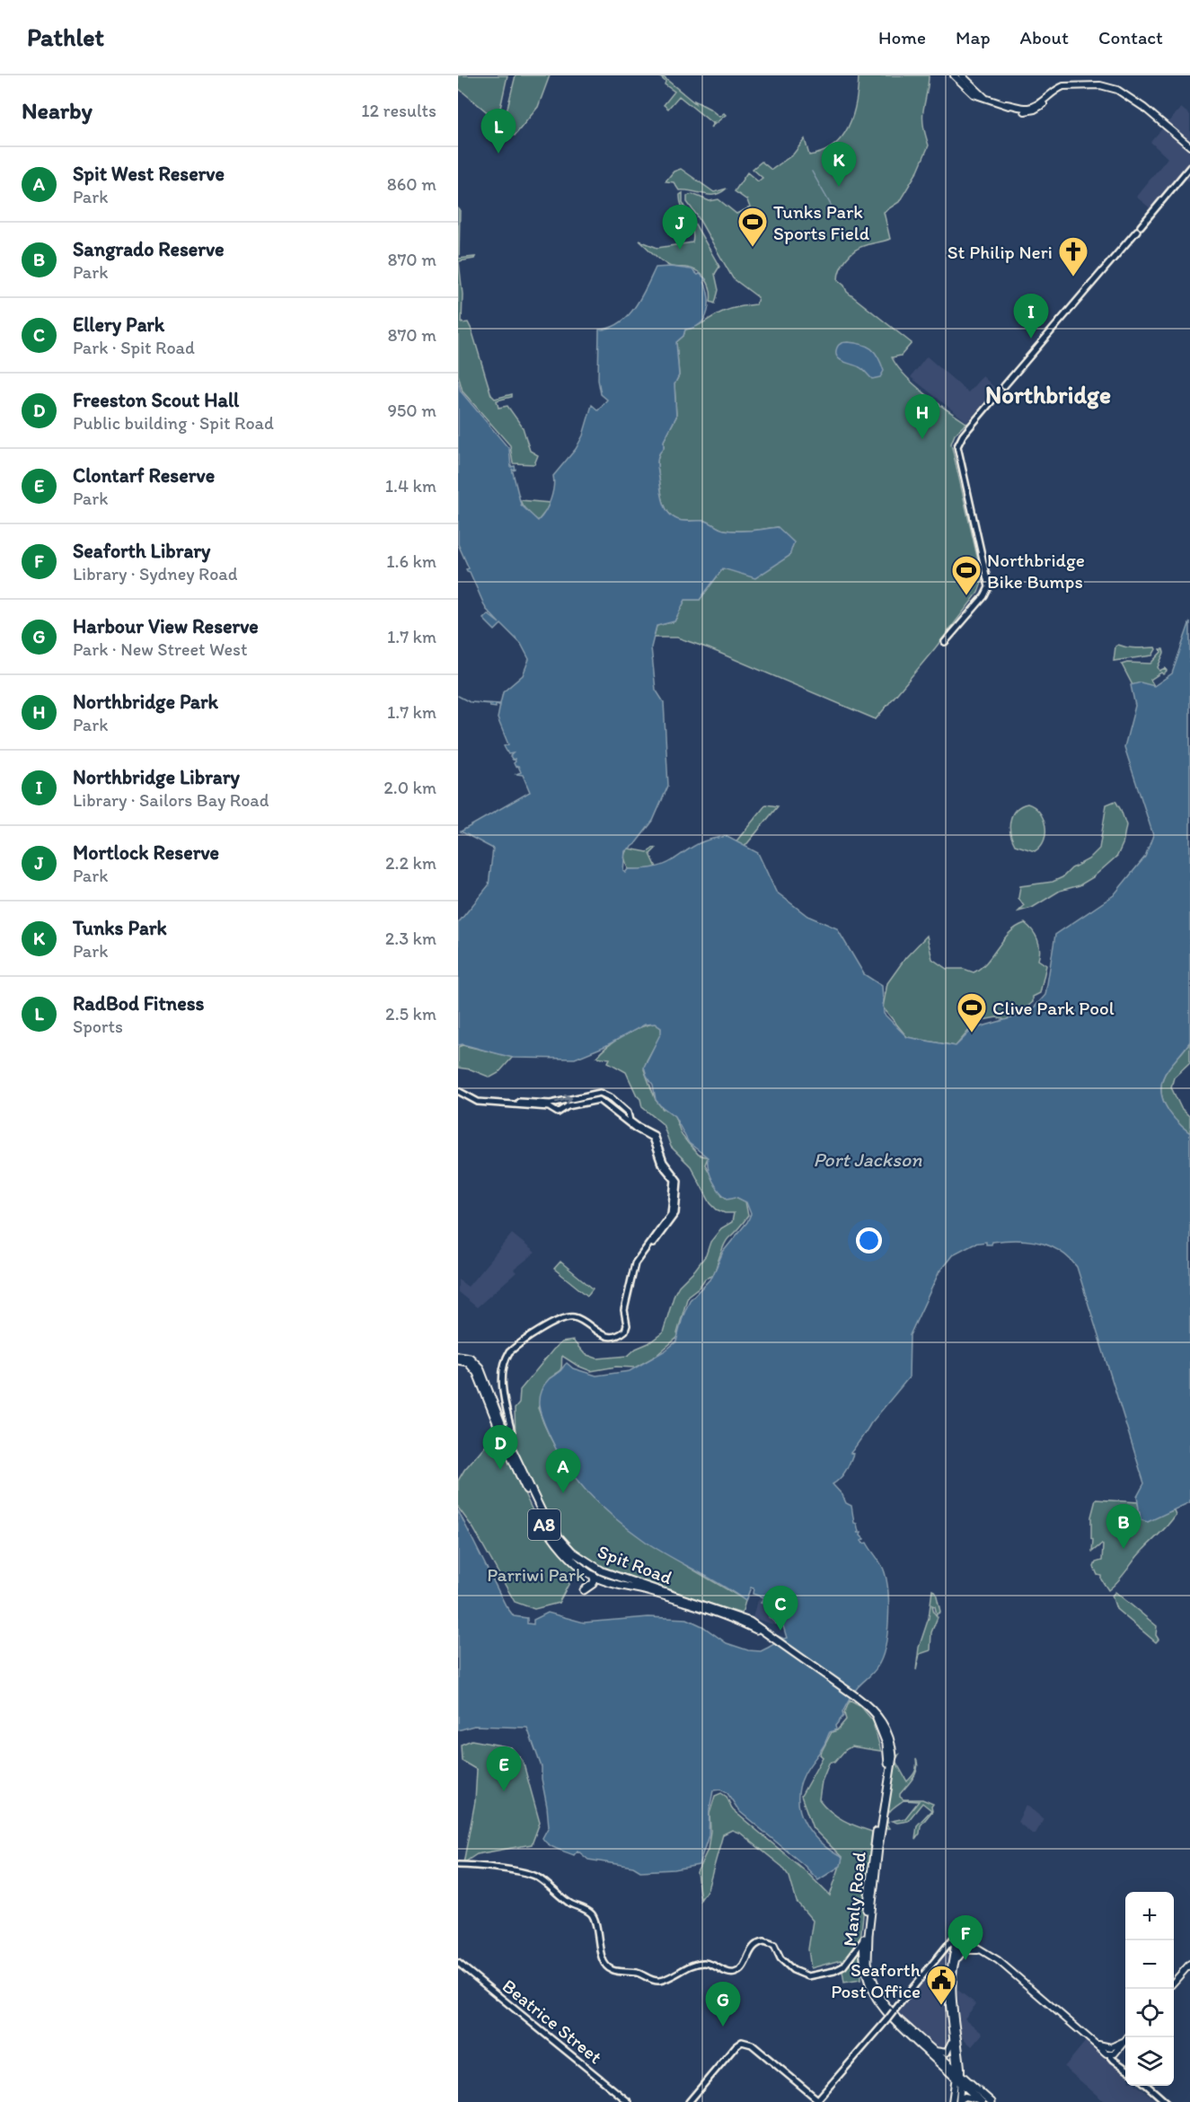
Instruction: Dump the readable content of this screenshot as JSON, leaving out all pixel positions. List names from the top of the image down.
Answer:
{
  "streets": {
    "highway": ["A8", "Spit Road", "Manly Road"],
    "street": ["Beatrice Street"]
  },
  "crossings": [
    ["A8", "Manly Road"],
    ["Spit Road", "Manly Road"]
  ],
  "districts": ["Northbridge"],
  "water": ["Port Jackson"],
  "parks": ["Parriwi Park"],
  "places": {
    "sports": ["Tunks Park Sports Field", "Northbridge Bike Bumps", "Clive Park Pool"],
    "church": ["St Philip Neri"],
    "public building": ["Seaforth Post Office"]
  },
  "page": {
    "header": "Pathlet",
    "nav": [
      "Home",
      "Map",
      "About",
      "Contact"
    ],
    "heading": ["Nearby", "12 results"],
    "pins": [
      "L",
      "K",
      "J",
      "I",
      "H",
      "D",
      "A",
      "B",
      "C",
      "E",
      "F",
      "G"
    ],
    "list": [
      {
        "mark": "A",
        "name": "Spit West Reserve",
        "note": "Park",
        "value": "860 m"
      },
      {
        "mark": "B",
        "name": "Sangrado Reserve",
        "note": "Park",
        "value": "870 m"
      },
      {
        "mark": "C",
        "name": "Ellery Park",
        "note": "Park · Spit Road",
        "value": "870 m"
      },
      {
        "mark": "D",
        "name": "Freeston Scout Hall",
        "note": "Public building · Spit Road",
        "value": "950 m"
      },
      {
        "mark": "E",
        "name": "Clontarf Reserve",
        "note": "Park",
        "value": "1.4 km"
      },
      {
        "mark": "F",
        "name": "Seaforth Library",
        "note": "Library · Sydney Road",
        "value": "1.6 km"
      },
      {
        "mark": "G",
        "name": "Harbour View Reserve",
        "note": "Park · New Street West",
        "value": "1.7 km"
      },
      {
        "mark": "H",
        "name": "Northbridge Park",
        "note": "Park",
        "value": "1.7 km"
      },
      {
        "mark": "I",
        "name": "Northbridge Library",
        "note": "Library · Sailors Bay Road",
        "value": "2.0 km"
      },
      {
        "mark": "J",
        "name": "Mortlock Reserve",
        "note": "Park",
        "value": "2.2 km"
      },
      {
        "mark": "K",
        "name": "Tunks Park",
        "note": "Park",
        "value": "2.3 km"
      },
      {
        "mark": "L",
        "name": "RadBod Fitness",
        "note": "Sports",
        "value": "2.5 km"
      }
    ],
    "map_buttons": ["+", "−"]
  }
}
